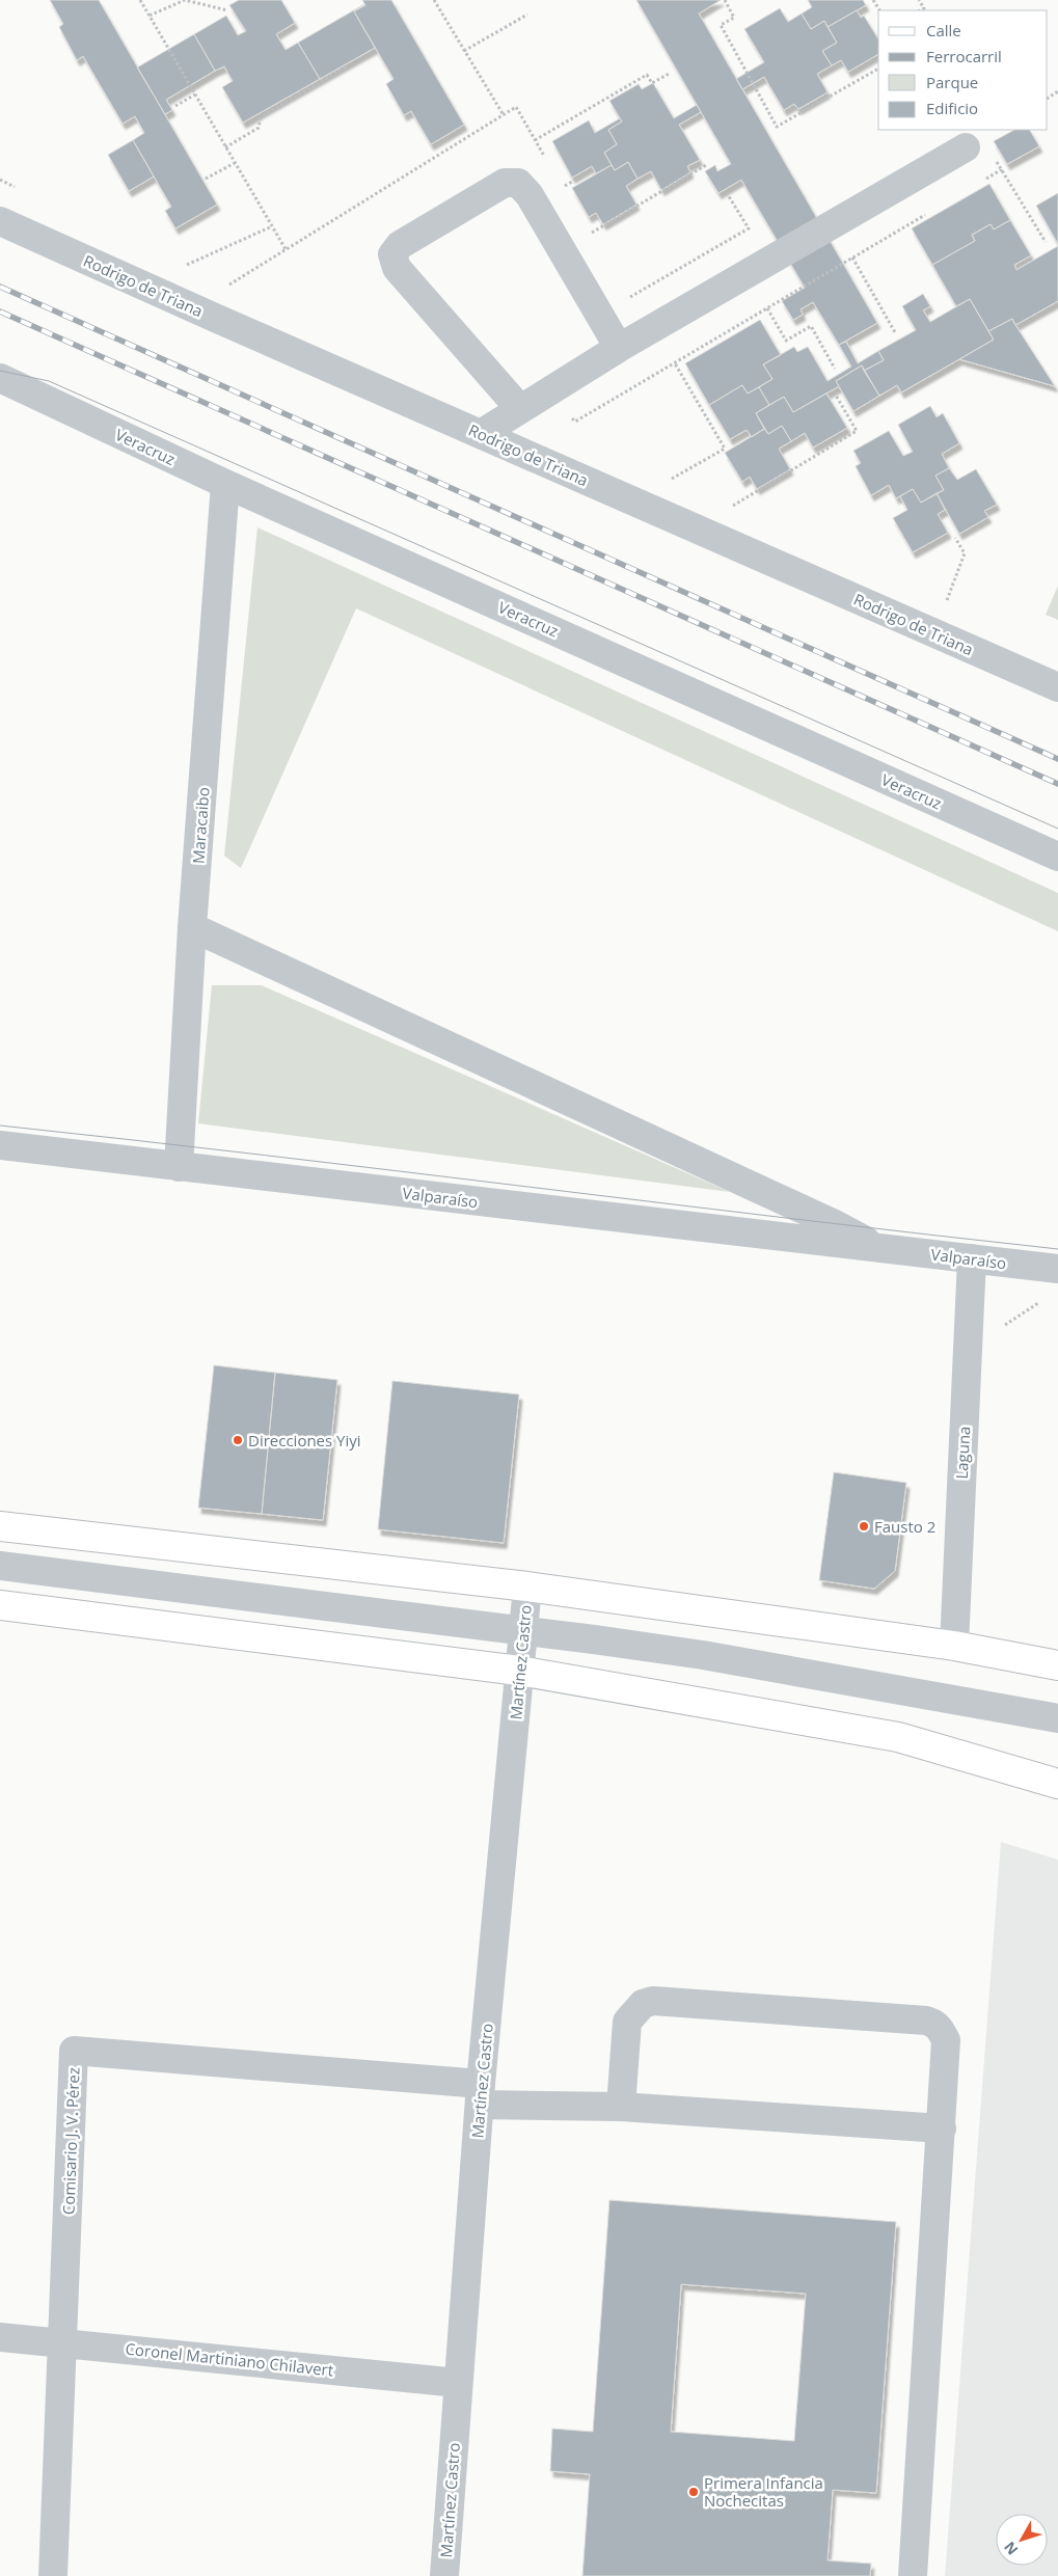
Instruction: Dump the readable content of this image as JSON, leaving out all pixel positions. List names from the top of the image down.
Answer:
{
  "streets": {
    "street": [
      "Rodrigo de Triana",
      "Veracruz",
      "Maracaibo",
      "Valparaíso",
      "Laguna",
      "Martínez Castro",
      "Comisario J. V. Pérez",
      "Coronel Martiniano Chilavert"
    ]
  },
  "crossings": [
    ["Veracruz", "Maracaibo"],
    ["Maracaibo", "Valparaíso"],
    ["Valparaíso", "Laguna"],
    ["Martínez Castro", "Comisario J. V. Pérez"],
    ["Martínez Castro", "Coronel Martiniano Chilavert"],
    ["Comisario J. V. Pérez", "Coronel Martiniano Chilavert"]
  ],
  "places": ["Direcciones Yiyi", "Fausto 2", "Primera Infancia Nochecitas"],
  "legend": [
    "Calle",
    "Ferrocarril",
    "Parque",
    "Edificio"
  ],
  "north": "bottom left"
}
